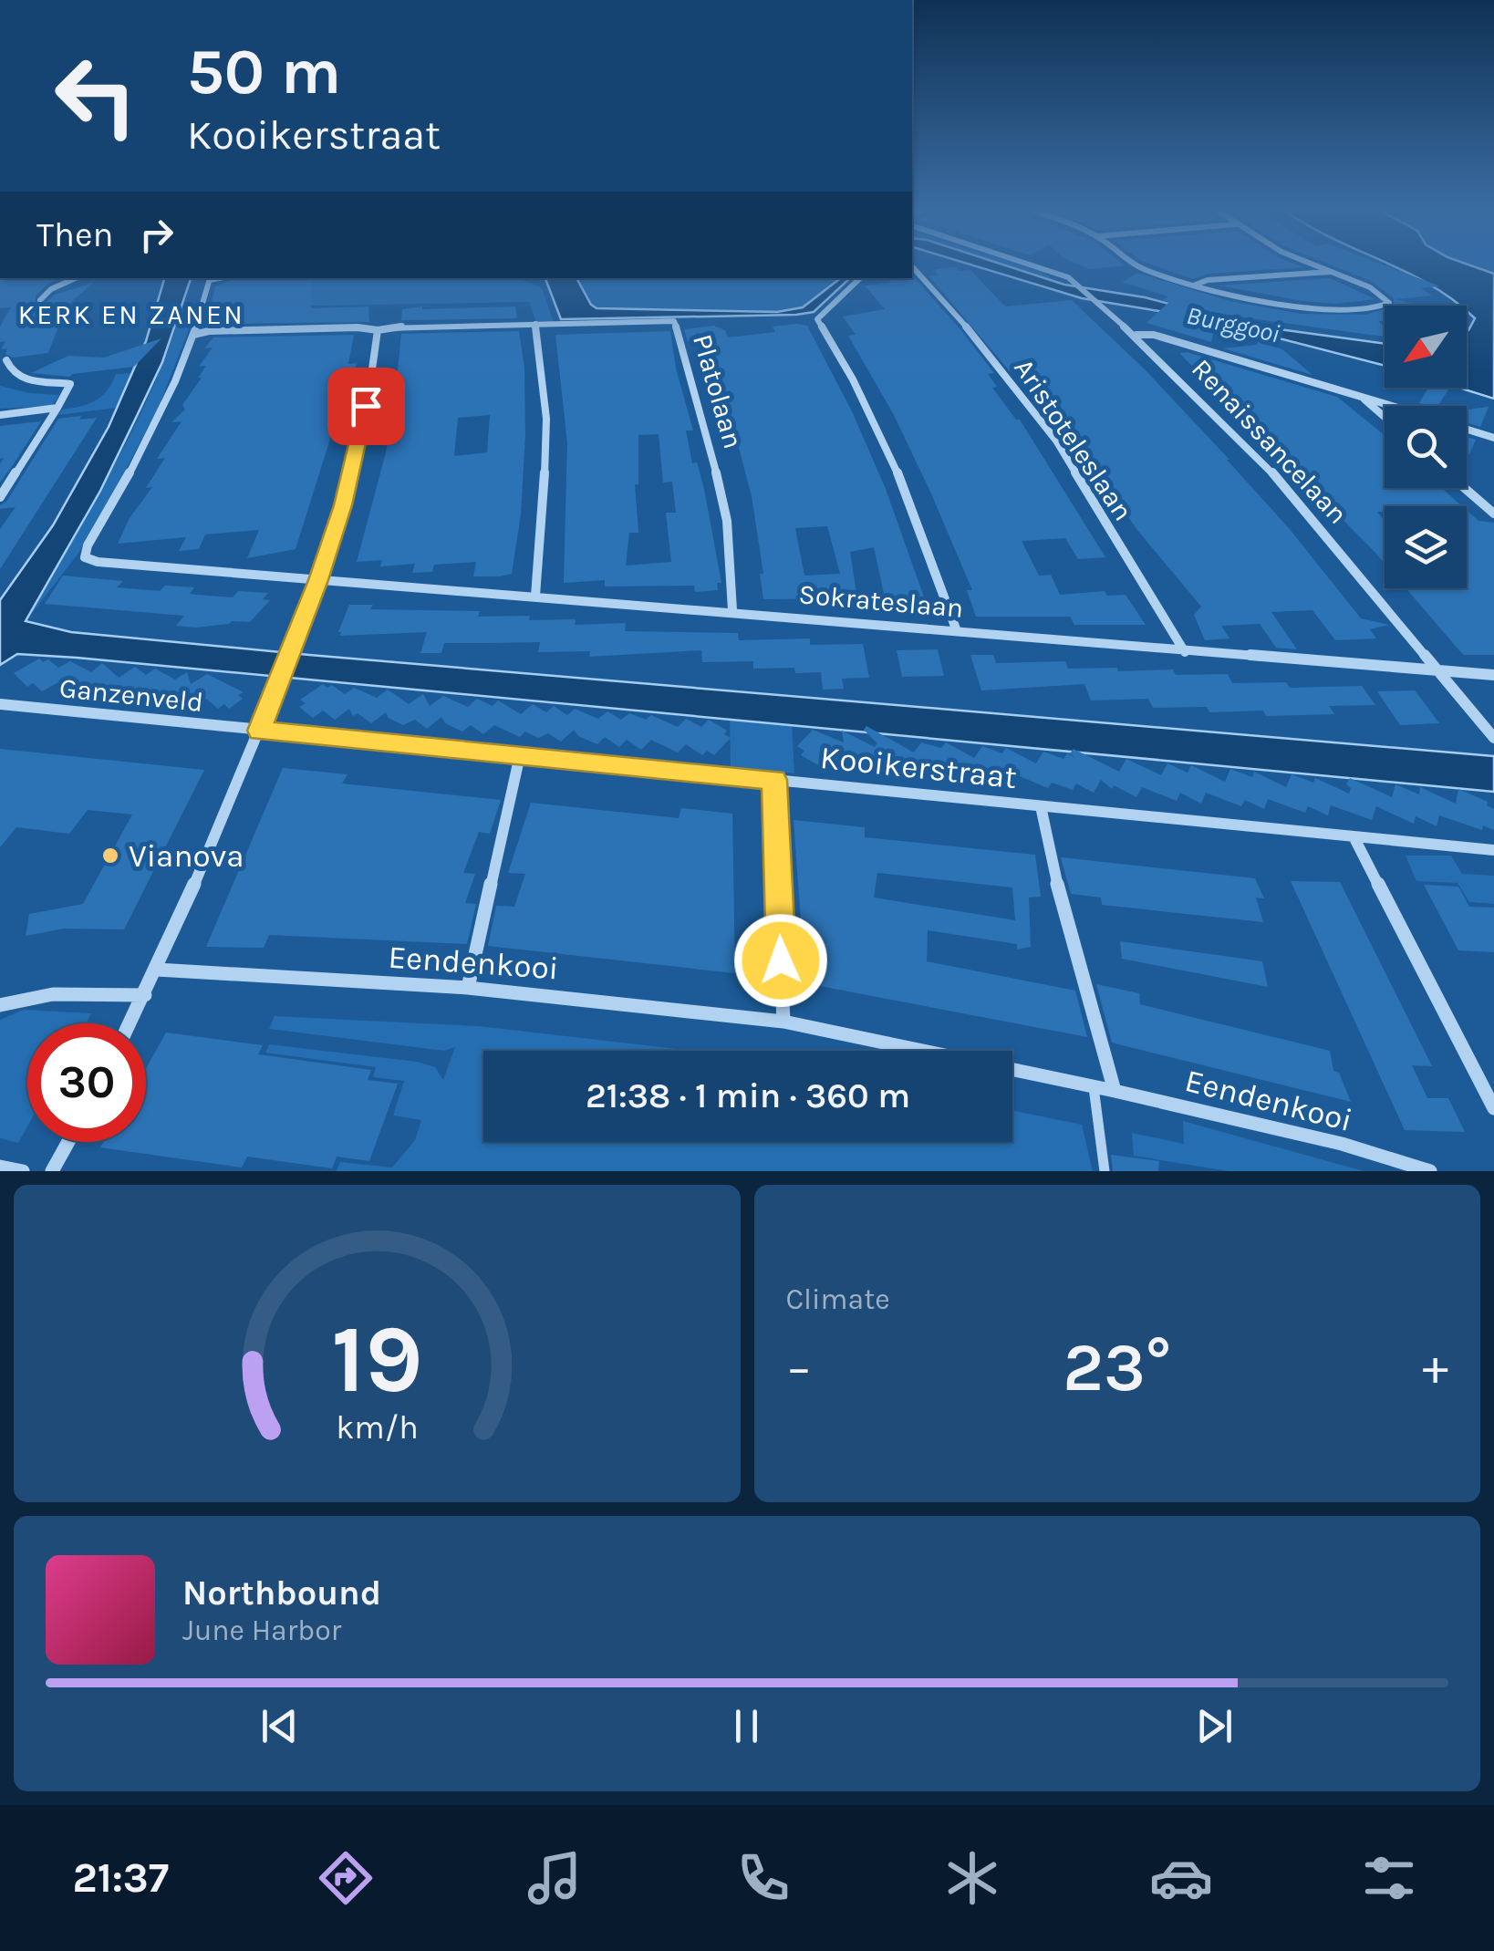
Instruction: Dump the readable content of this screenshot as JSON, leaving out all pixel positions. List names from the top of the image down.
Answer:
{
  "streets": {
    "street": [
      "Platolaan",
      "Aristoteleslaan",
      "Renaissancelaan",
      "Sokrateslaan",
      "Ganzenveld",
      "Kooikerstraat",
      "Eendenkooi"
    ]
  },
  "crossings": [
    ["Platolaan", "Sokrateslaan"],
    ["Aristoteleslaan", "Sokrateslaan"],
    ["Renaissancelaan", "Sokrateslaan"],
    ["Ganzenveld", "Kooikerstraat"]
  ],
  "districts": ["KERK EN ZANEN"],
  "water": ["Burggooi"],
  "places": ["Vianova"],
  "north": "bottom left",
  "page": {
    "turn": ["50 m", "Kooikerstraat"],
    "then": "Then",
    "limit": "30",
    "trip": "21:38 · 1 min · 360 m",
    "tile": "Climate",
    "heat": ["−", "23°", "+"],
    "song": ["Northbound", "June Harbor"],
    "tabs": "21:37",
    "gauge": ["19", "km/h"]
  }
}
